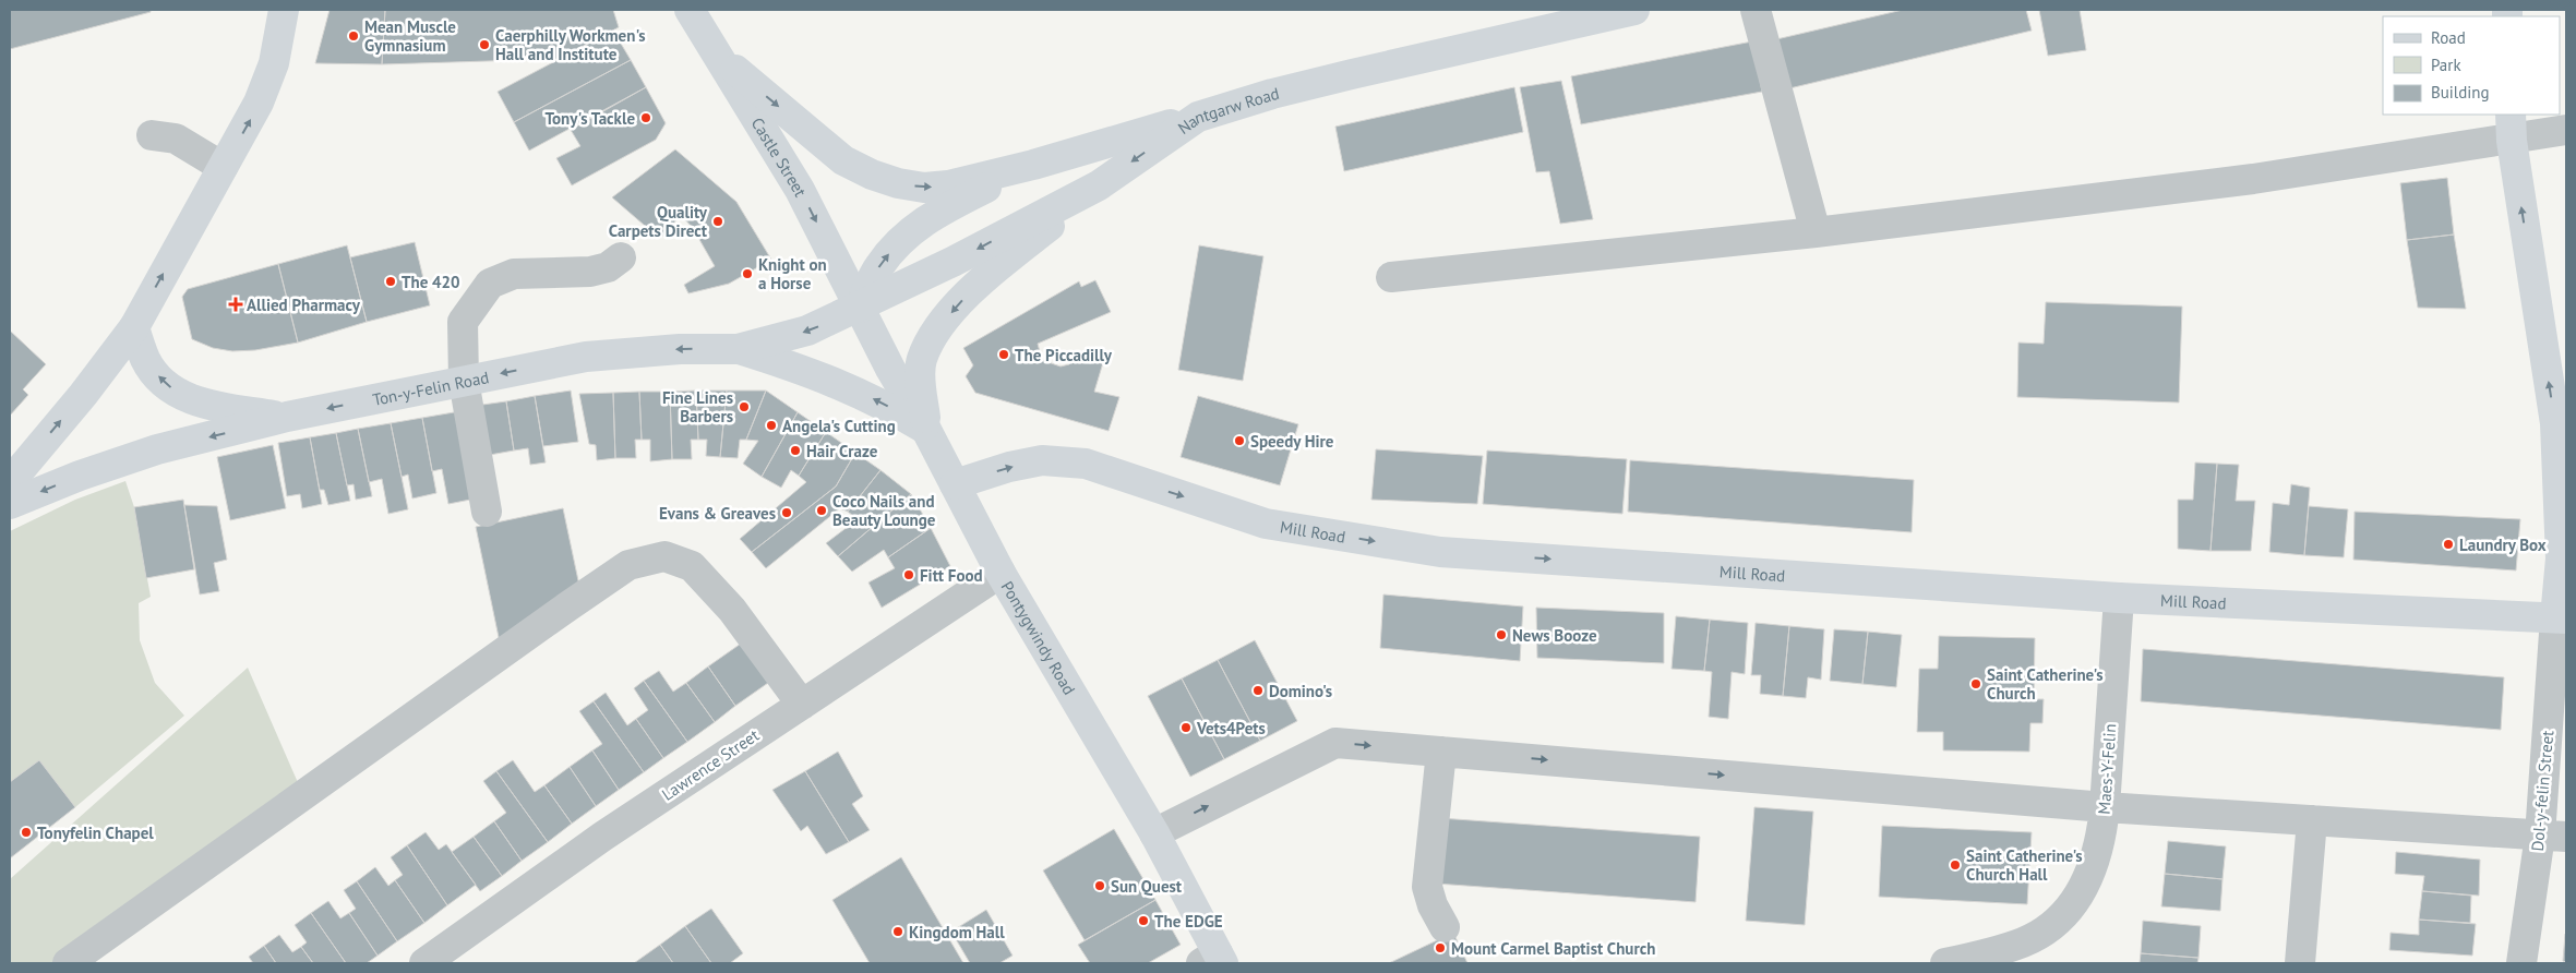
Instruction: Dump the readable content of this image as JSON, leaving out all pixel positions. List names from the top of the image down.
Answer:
{
  "streets": {
    "main road": [
      "Nantgarw Road",
      "Castle Street",
      "Ton-y-Felin Road",
      "Mill Road",
      "Pontygwindy Road"
    ],
    "street": ["Lawrence Street", "Maes-Y-Felin", "Dol-y-felin Street"]
  },
  "crossings": [
    ["Nantgarw Road", "Castle Street"],
    ["Nantgarw Road", "Ton-y-Felin Road"],
    ["Nantgarw Road", "Pontygwindy Road"],
    ["Castle Street", "Ton-y-Felin Road"],
    ["Castle Street", "Pontygwindy Road"],
    ["Ton-y-Felin Road", "Pontygwindy Road"],
    ["Mill Road", "Pontygwindy Road"],
    ["Mill Road", "Maes-Y-Felin"],
    ["Mill Road", "Dol-y-felin Street"],
    ["Pontygwindy Road", "Lawrence Street"]
  ],
  "one_way": ["Castle Street", "Ton-y-Felin Road", "Mill Road"],
  "places": {
    "other": [
      "Mean Muscle Gymnasium",
      "Caerphilly Workmen's Hall and Institute",
      "Tony's Tackle",
      "Quality Carpets Direct",
      "Knight on a Horse",
      "The 420",
      "The Piccadilly",
      "Fine Lines Barbers",
      "Angela's Cutting",
      "Speedy Hire",
      "Hair Craze",
      "Coco Nails and Beauty Lounge",
      "Evans & Greaves",
      "Laundry Box",
      "Fitt Food",
      "News Booze",
      "Saint Catherine's Church",
      "Domino's",
      "Vets4Pets",
      "Tonyfelin Chapel",
      "Saint Catherine's Church Hall",
      "Sun Quest",
      "The EDGE",
      "Kingdom Hall",
      "Mount Carmel Baptist Church"
    ],
    "health": ["Allied Pharmacy"]
  },
  "legend": ["Road", "Park", "Building"]
}
